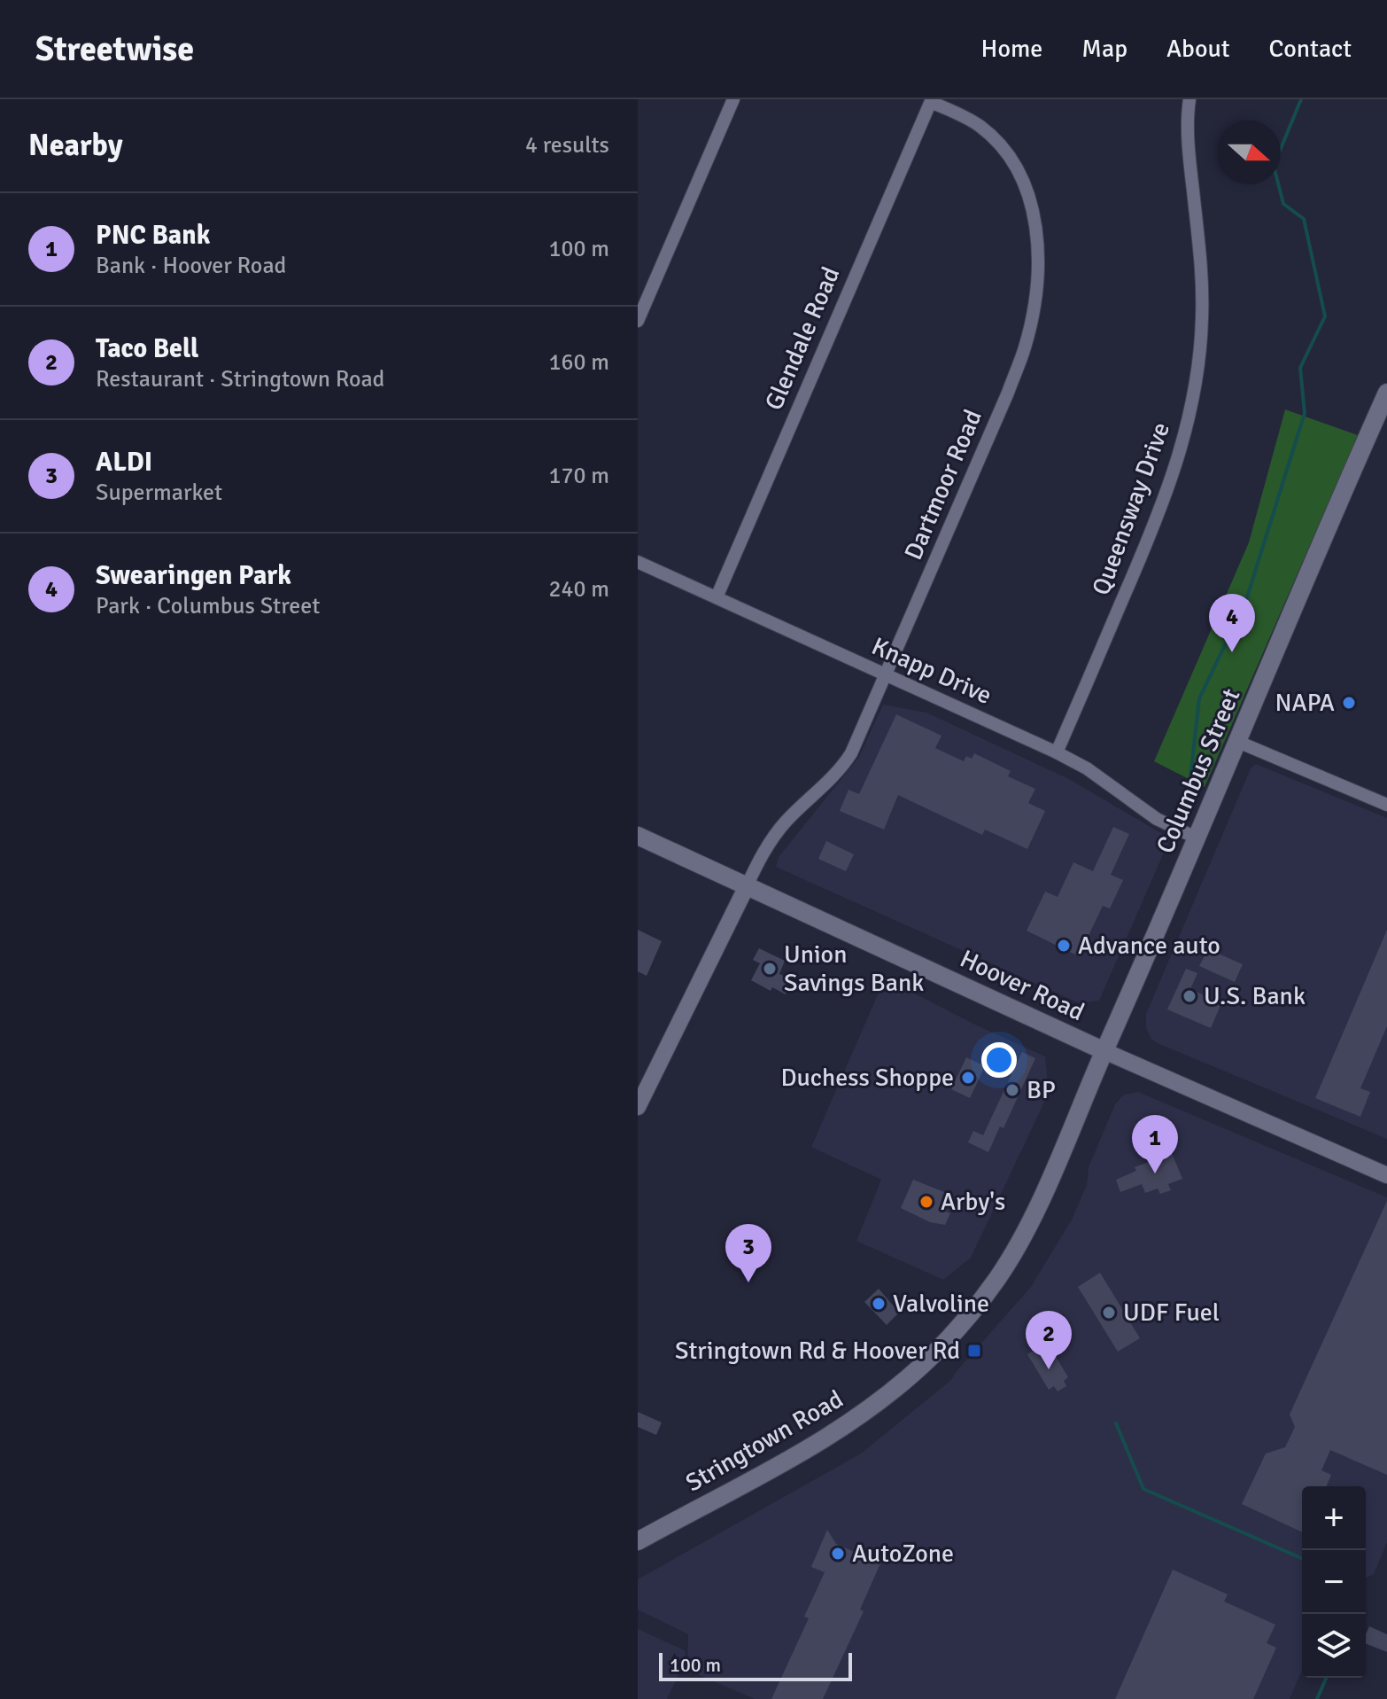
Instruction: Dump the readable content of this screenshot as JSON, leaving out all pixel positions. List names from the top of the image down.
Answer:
{
  "streets": {
    "main road": ["Columbus Street", "Hoover Road", "Stringtown Road"],
    "street": [
      "Glendale Road",
      "Dartmoor Road",
      "Queensway Drive",
      "Knapp Drive"
    ]
  },
  "crossings": [
    ["Glendale Road", "Dartmoor Road"],
    ["Glendale Road", "Knapp Drive"],
    ["Dartmoor Road", "Knapp Drive"],
    ["Dartmoor Road", "Hoover Road"],
    ["Queensway Drive", "Knapp Drive"],
    ["Knapp Drive", "Columbus Street"],
    ["Columbus Street", "Hoover Road"],
    ["Columbus Street", "Stringtown Road"],
    ["Hoover Road", "Stringtown Road"]
  ],
  "places": {
    "other": [
      "NAPA",
      "Advance auto",
      "Union Savings Bank",
      "U.S. Bank",
      "Duchess Shoppe",
      "BP",
      "Arby's",
      "Valvoline",
      "UDF Fuel",
      "AutoZone"
    ],
    "transit": ["Stringtown Rd & Hoover Rd"]
  },
  "scale_bar": "100 m",
  "north": "right",
  "page": {
    "header": "Streetwise",
    "nav": [
      "Home",
      "Map",
      "About",
      "Contact"
    ],
    "heading": ["Nearby", "4 results"],
    "list": [
      {
        "mark": "1",
        "name": "PNC Bank",
        "note": "Bank · Hoover Road",
        "value": "100 m"
      },
      {
        "mark": "2",
        "name": "Taco Bell",
        "note": "Restaurant · Stringtown Road",
        "value": "160 m"
      },
      {
        "mark": "3",
        "name": "ALDI",
        "note": "Supermarket",
        "value": "170 m"
      },
      {
        "mark": "4",
        "name": "Swearingen Park",
        "note": "Park · Columbus Street",
        "value": "240 m"
      }
    ],
    "pins": [
      "4",
      "1",
      "3",
      "2"
    ],
    "map_buttons": ["+", "−"],
    "scale": "100 m"
  }
}
